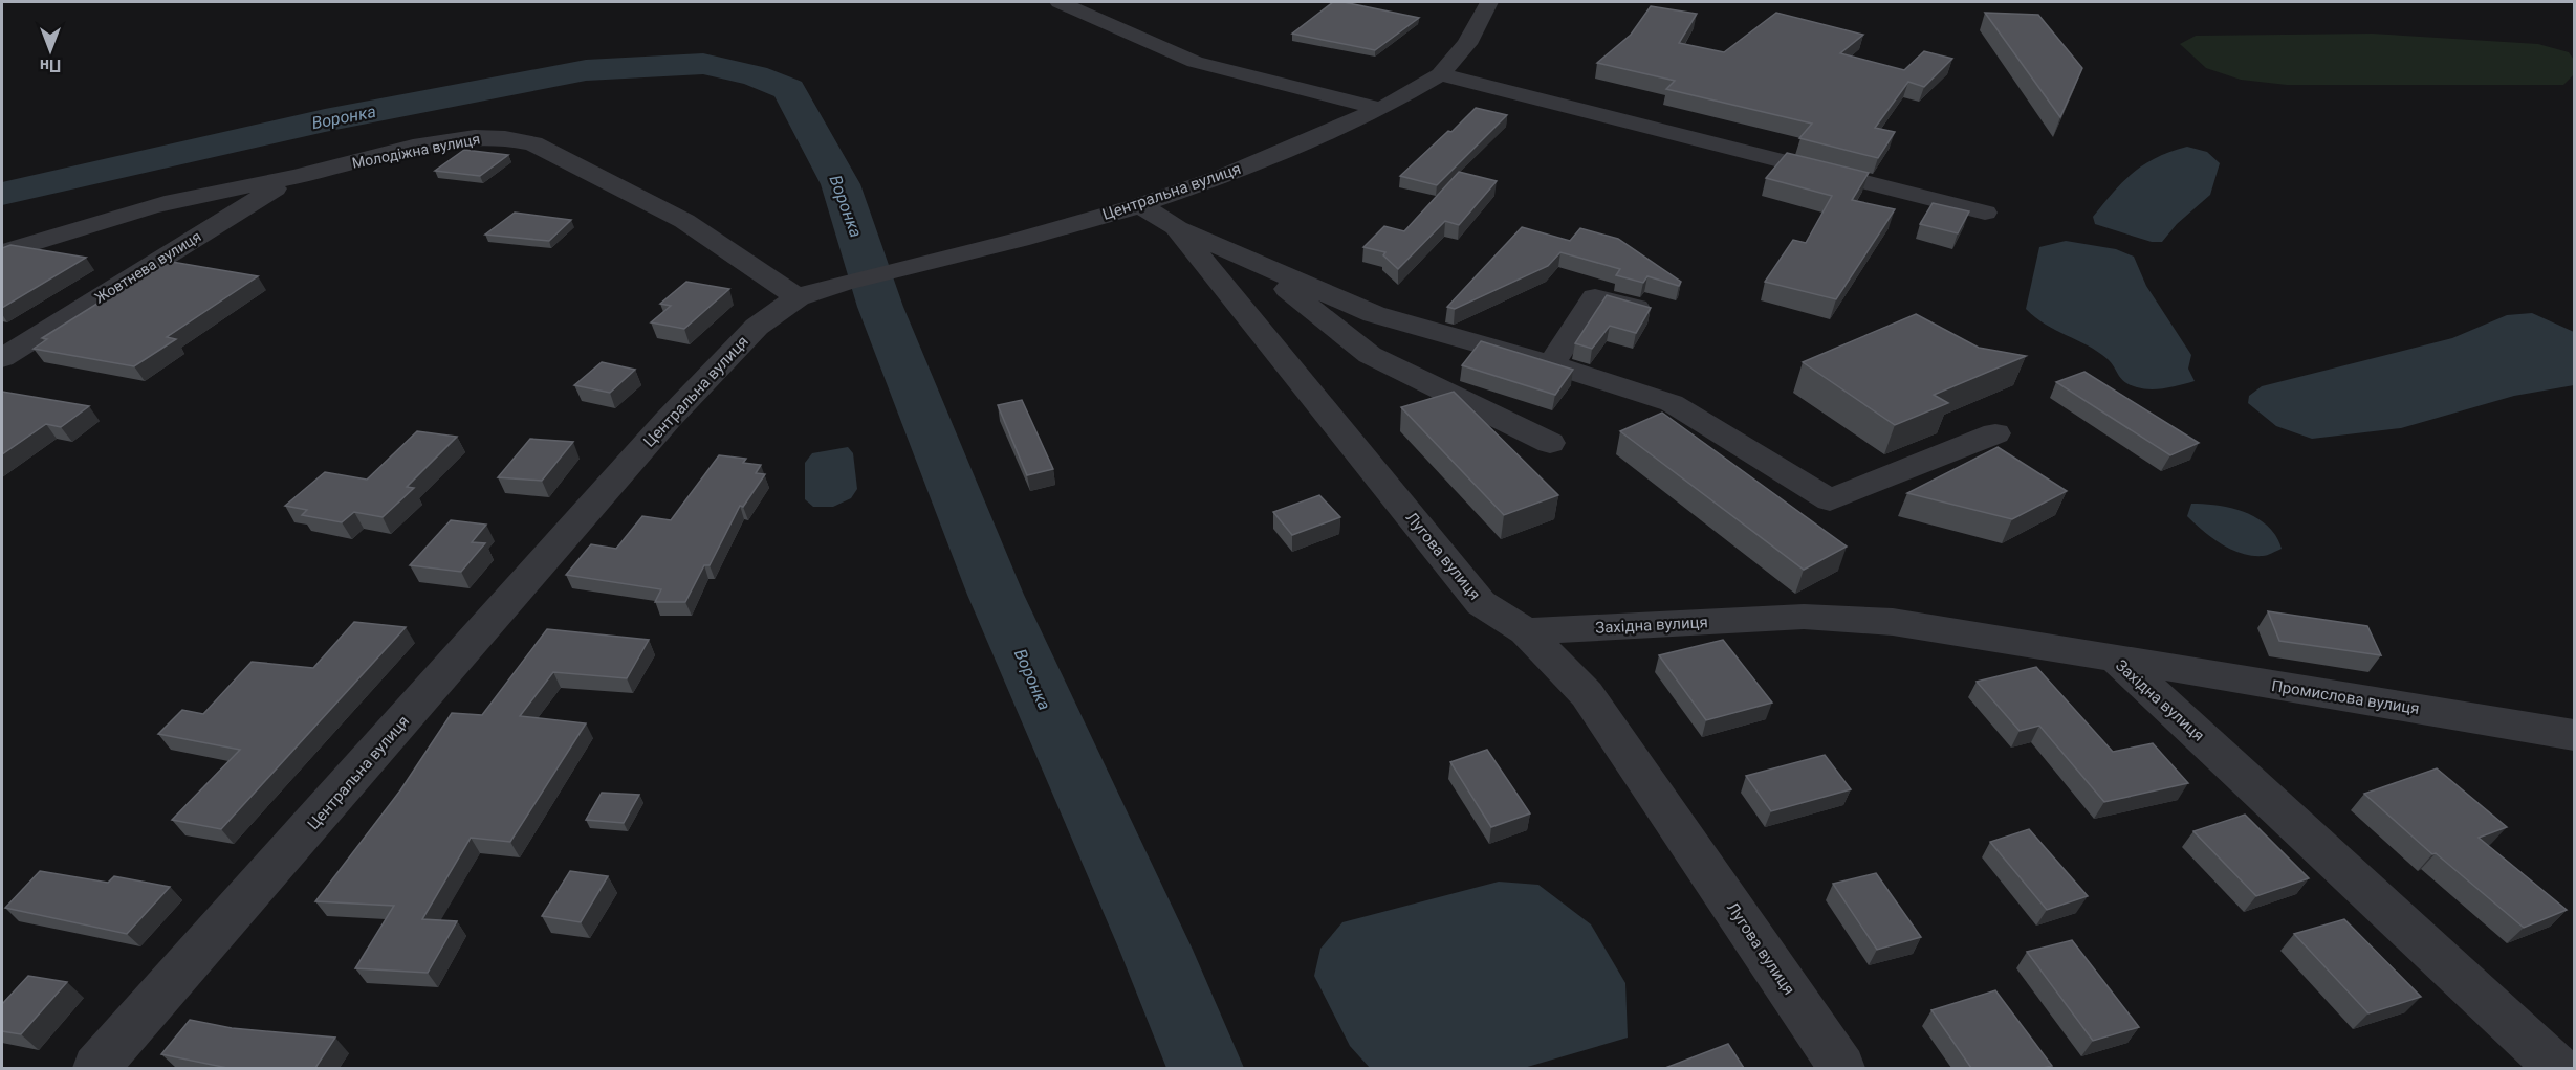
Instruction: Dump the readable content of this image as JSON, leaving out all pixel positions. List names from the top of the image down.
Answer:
{
  "streets": {
    "street": [
      "Молодіжна вулиця",
      "Центральна вулиця",
      "Жовтнева вулиця",
      "Лугова вулиця",
      "Західна вулиця",
      "Промислова вулиця"
    ]
  },
  "crossings": [
    ["Молодіжна вулиця", "Центральна вулиця"],
    ["Молодіжна вулиця", "Жовтнева вулиця"],
    ["Центральна вулиця", "Лугова вулиця"],
    ["Лугова вулиця", "Західна вулиця"],
    ["Західна вулиця", "Промислова вулиця"]
  ],
  "water": ["Воронка"],
  "north": "bottom"
}
